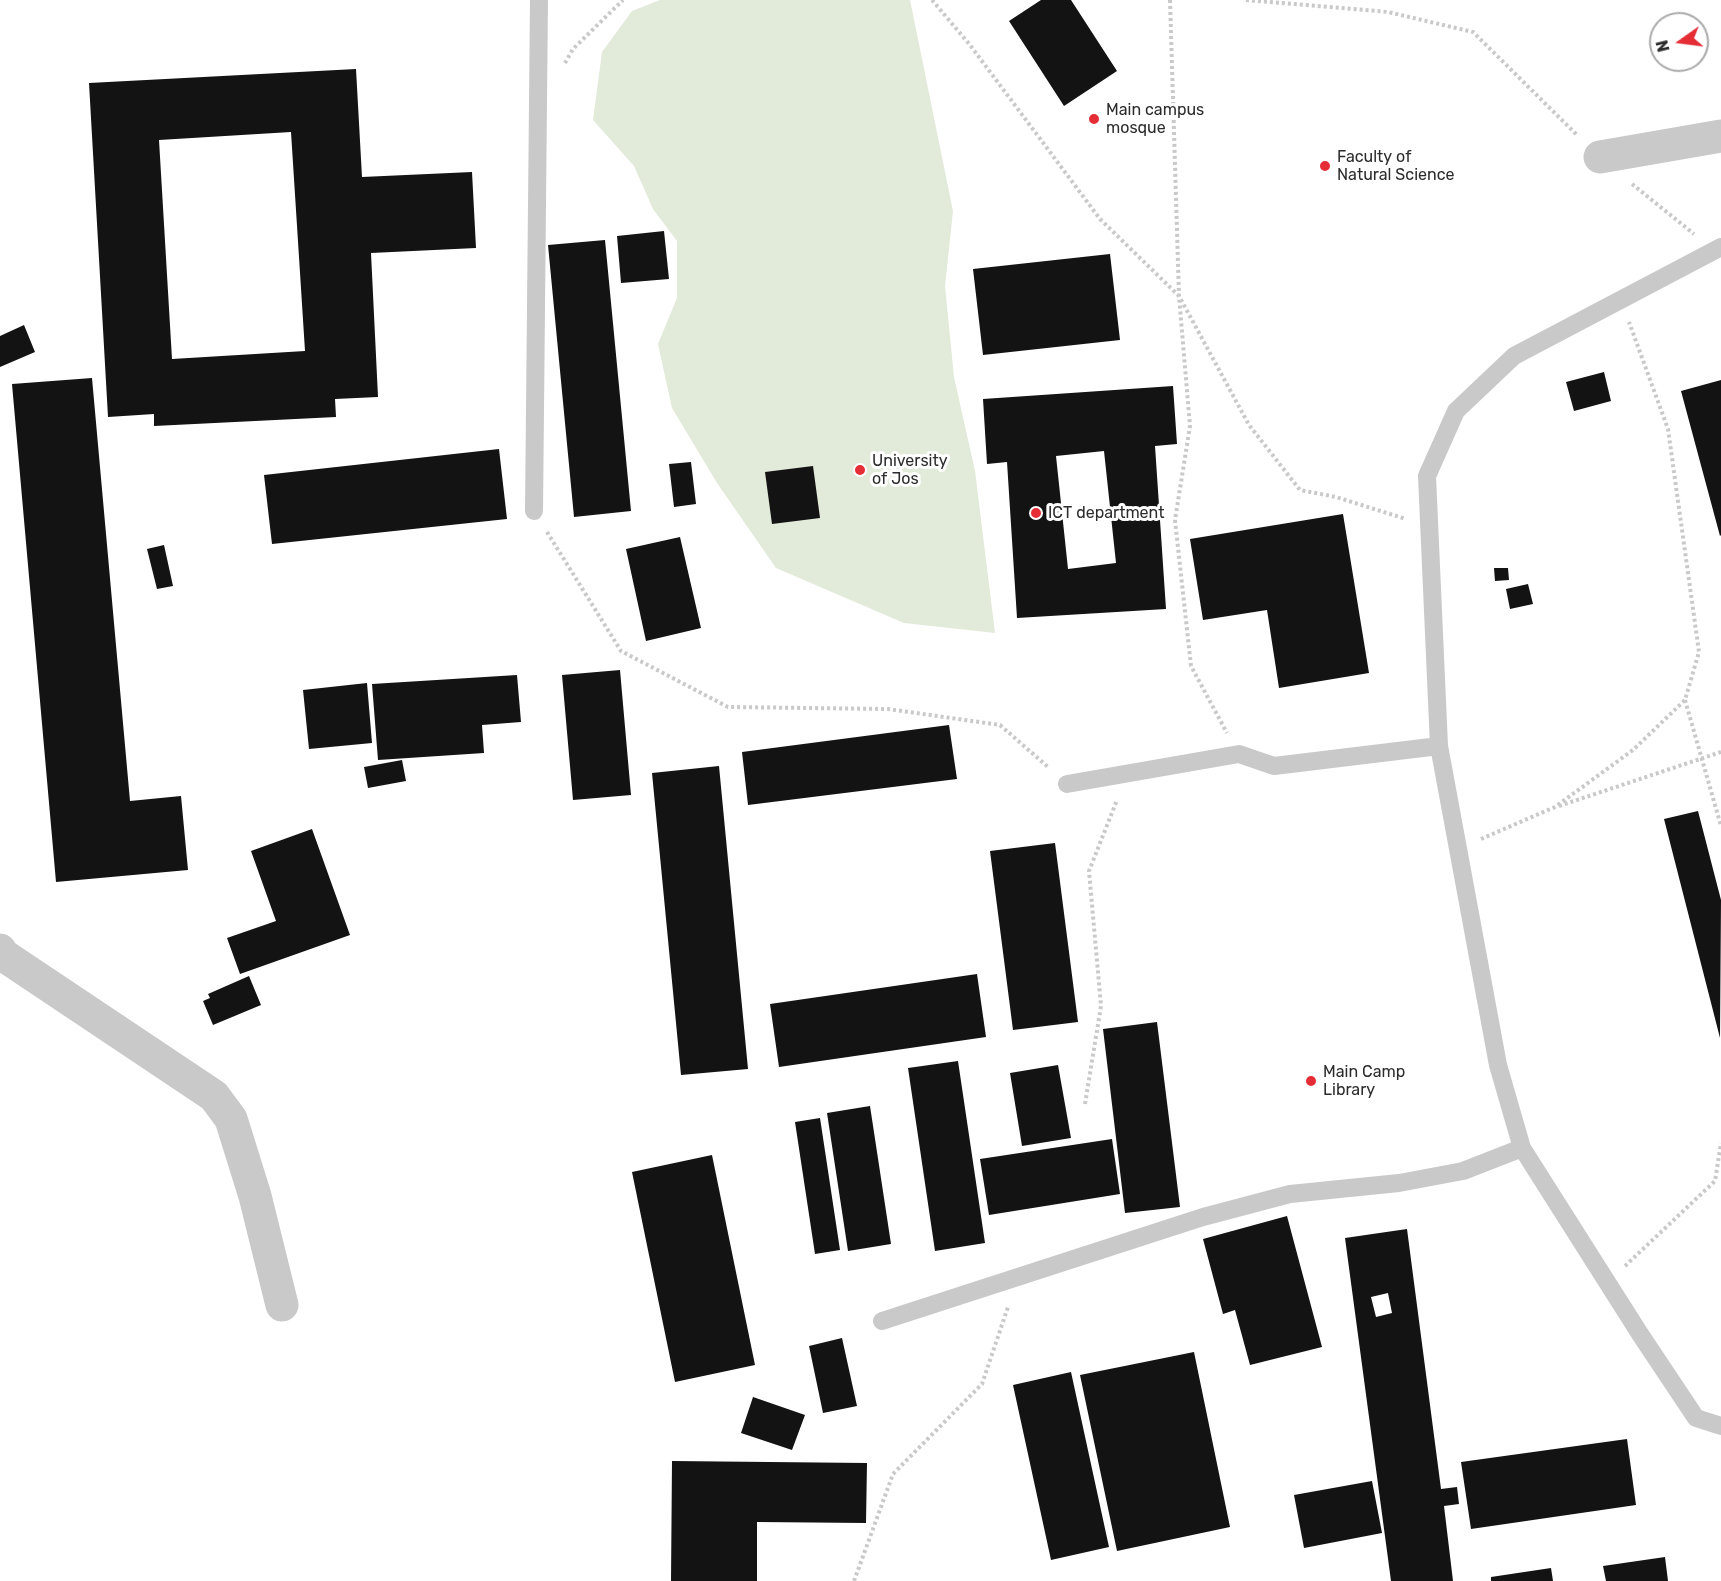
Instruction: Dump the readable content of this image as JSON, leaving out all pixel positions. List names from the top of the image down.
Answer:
{
  "places": [
    "Main campus mosque",
    "Faculty of Natural Science",
    "University of Jos",
    "ICT department",
    "Main Camp Library"
  ],
  "north": "left"
}
